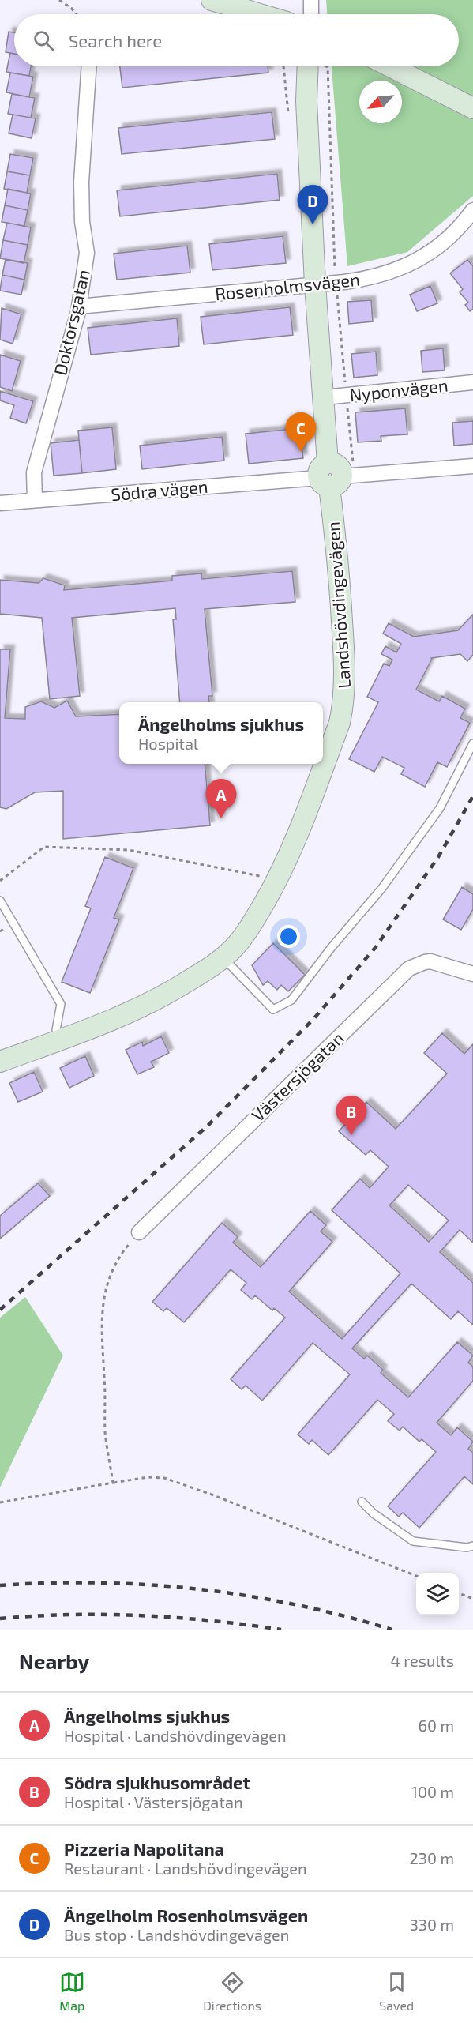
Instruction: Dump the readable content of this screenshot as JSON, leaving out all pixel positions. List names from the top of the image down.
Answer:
{
  "streets": {
    "street": [
      "Rosenholmsvägen",
      "Doktorsgatan",
      "Nyponvägen",
      "Södra vägen",
      "Landshövdingevägen",
      "Västersjögatan"
    ]
  },
  "crossings": [
    ["Rosenholmsvägen", "Doktorsgatan"],
    ["Rosenholmsvägen", "Landshövdingevägen"],
    ["Doktorsgatan", "Södra vägen"],
    ["Nyponvägen", "Landshövdingevägen"],
    ["Södra vägen", "Landshövdingevägen"]
  ],
  "north": "bottom left",
  "page": {
    "search": "Search here",
    "pins": [
      "D",
      "C",
      "A",
      "B"
    ],
    "popup": ["Ängelholms sjukhus", "Hospital"],
    "heading": ["Nearby", "4 results"],
    "list": [
      {
        "mark": "A",
        "name": "Ängelholms sjukhus",
        "note": "Hospital · Landshövdingevägen",
        "value": "60 m"
      },
      {
        "mark": "B",
        "name": "Södra sjukhusområdet",
        "note": "Hospital · Västersjögatan",
        "value": "100 m"
      },
      {
        "mark": "C",
        "name": "Pizzeria Napolitana",
        "note": "Restaurant · Landshövdingevägen",
        "value": "230 m"
      },
      {
        "mark": "D",
        "name": "Ängelholm Rosenholmsvägen",
        "note": "Bus stop · Landshövdingevägen",
        "value": "330 m"
      }
    ],
    "nav": ["Map", "Directions", "Saved"]
  }
}
